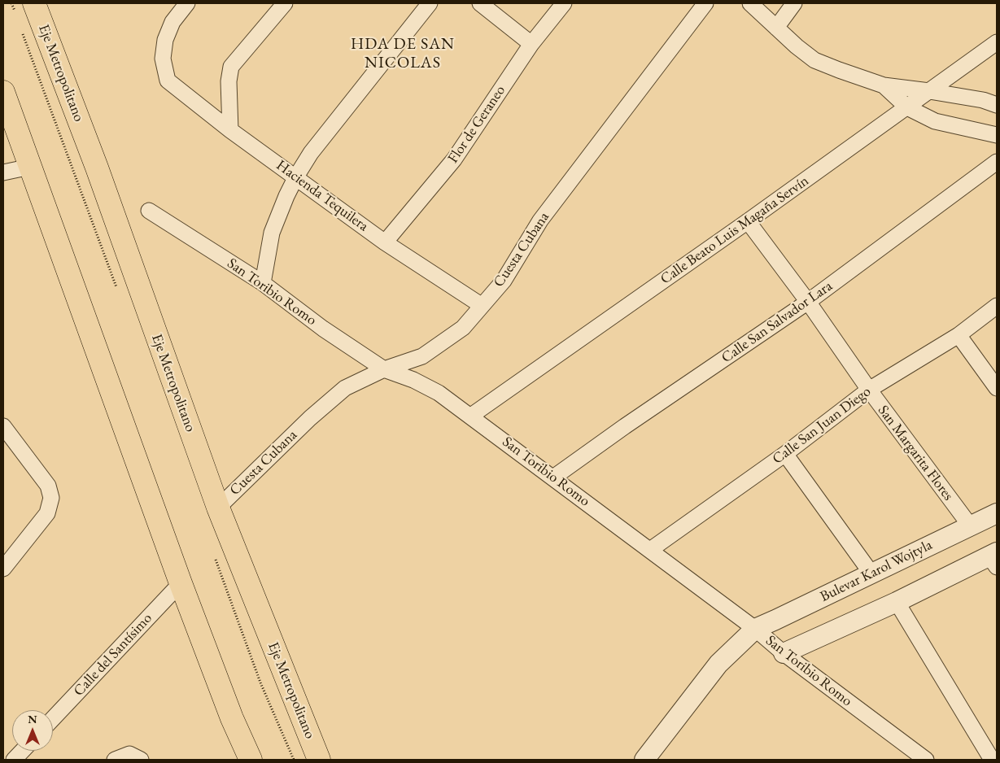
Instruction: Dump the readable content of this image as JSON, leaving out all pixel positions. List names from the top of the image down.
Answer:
{
  "streets": {
    "main road": ["Eje Metropolitano"],
    "street": [
      "Flor de Geraneo",
      "Hacienda Tequilera",
      "Calle Beato Luis Magaña Servín",
      "Cuesta Cubana",
      "San Toribio Romo",
      "Calle San Salvador Lara",
      "Calle San Juan Diego",
      "San Margarita Flores",
      "Bulevar Karol Wojtyla",
      "Calle del Santísimo"
    ]
  },
  "crossings": [
    ["Eje Metropolitano", "Cuesta Cubana"],
    ["Flor de Geraneo", "Hacienda Tequilera"],
    ["Hacienda Tequilera", "Cuesta Cubana"],
    ["Calle Beato Luis Magaña Servín", "San Toribio Romo"],
    ["Calle Beato Luis Magaña Servín", "San Margarita Flores"],
    ["Cuesta Cubana", "San Toribio Romo"],
    ["San Toribio Romo", "Calle San Salvador Lara"],
    ["San Toribio Romo", "Calle San Juan Diego"],
    ["San Toribio Romo", "Bulevar Karol Wojtyla"],
    ["Calle San Salvador Lara", "San Margarita Flores"],
    ["Calle San Juan Diego", "San Margarita Flores"],
    ["San Margarita Flores", "Bulevar Karol Wojtyla"]
  ],
  "districts": ["HDA DE SAN NICOLAS"],
  "north": "top"
}
